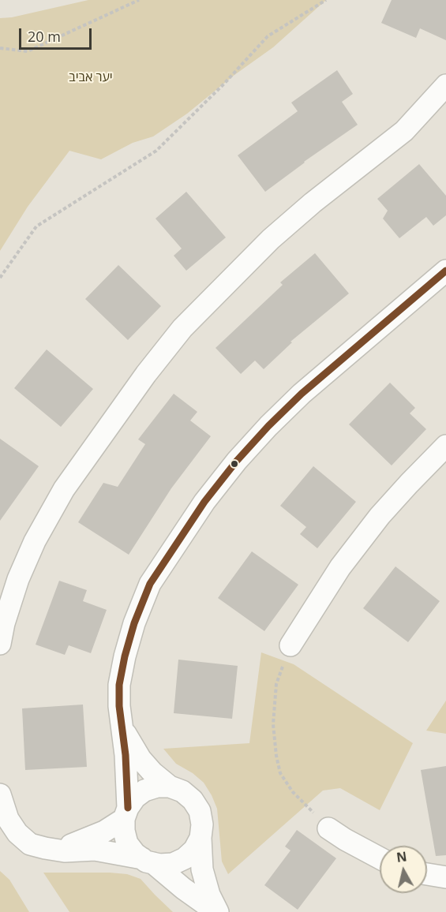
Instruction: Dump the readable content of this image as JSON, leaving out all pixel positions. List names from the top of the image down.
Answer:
{
  "parks": ["יער אביב"],
  "scale_bar": "20 m",
  "north": "top"
}
